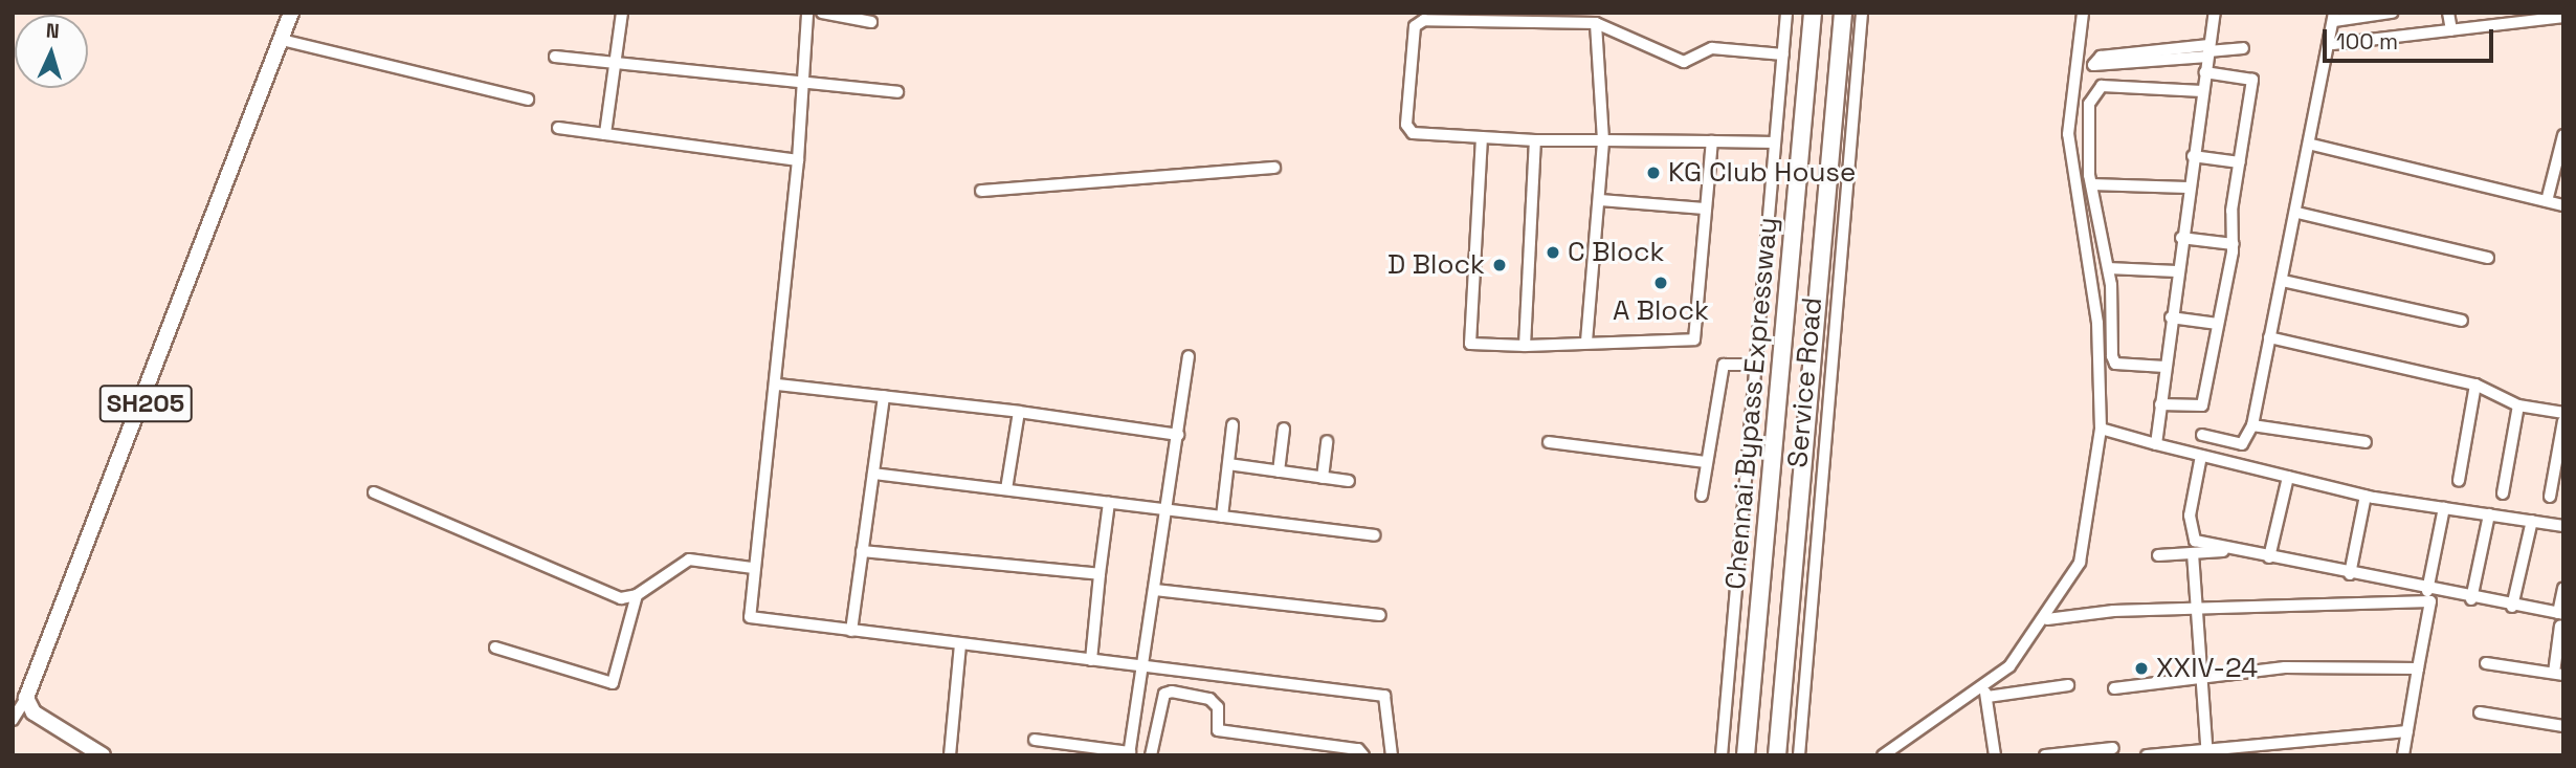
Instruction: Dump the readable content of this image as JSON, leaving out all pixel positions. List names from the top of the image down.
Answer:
{
  "streets": {
    "highway": ["Chennai Bypass Expressway"],
    "main road": ["SH205"],
    "street": ["Service Road"]
  },
  "places": [
    "KG Club House",
    "C Block",
    "D Block",
    "A Block",
    "XXIV-24"
  ],
  "scale_bar": "100 m",
  "north": "top"
}
